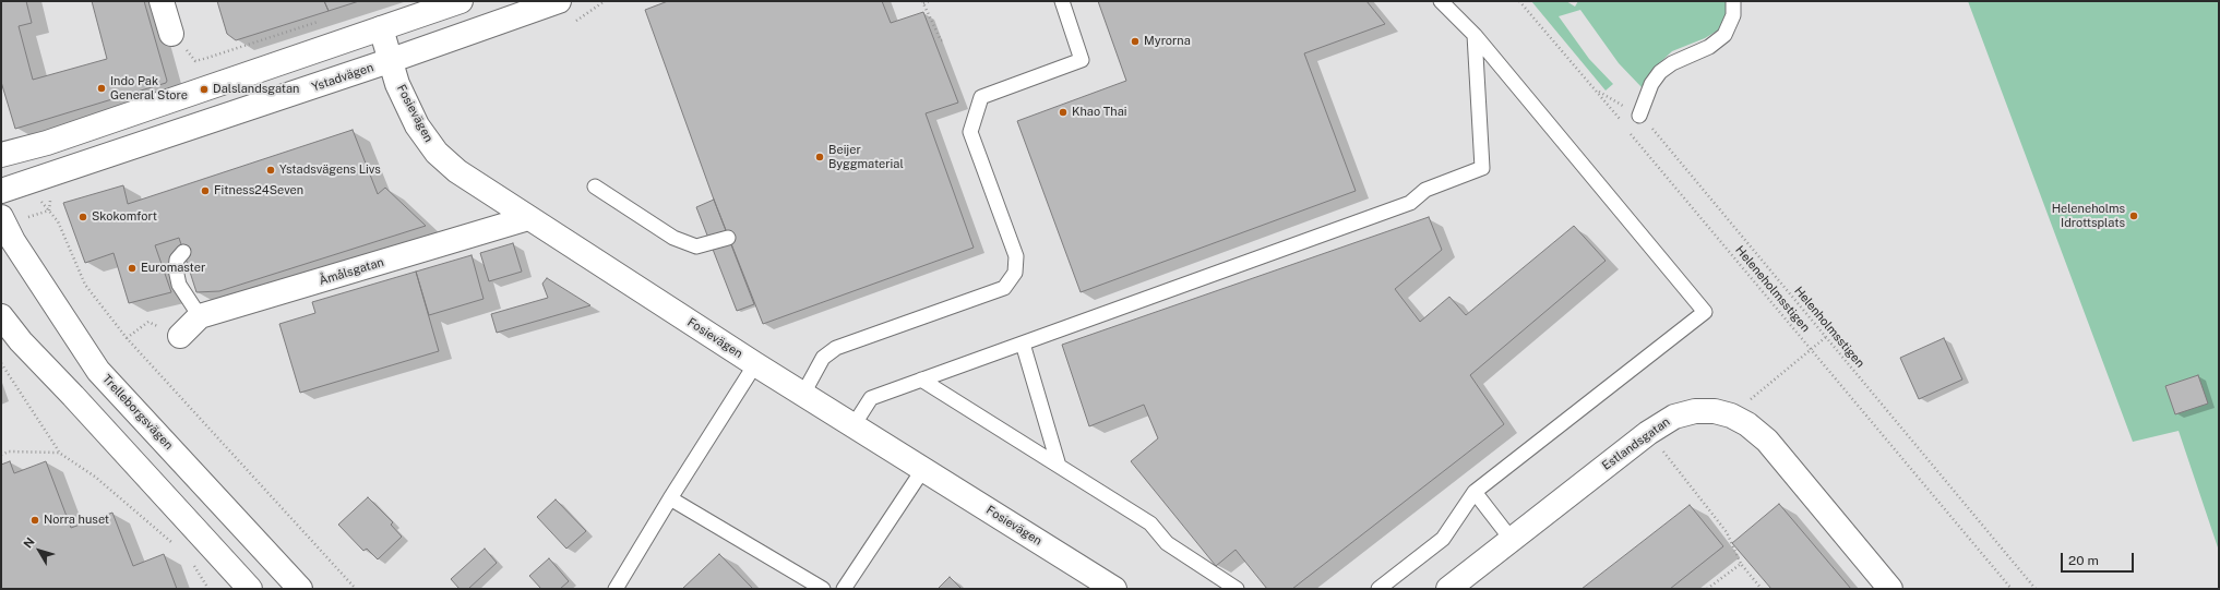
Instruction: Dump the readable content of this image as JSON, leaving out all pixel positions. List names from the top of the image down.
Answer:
{
  "streets": {
    "street": [
      "Ystadvägen",
      "Fosievägen",
      "Åmålsgatan",
      "Trelleborgsvägen",
      "Estlandsgatan"
    ],
    "path": ["Heleneholmsstigen", "Helenholmsstigen"]
  },
  "crossings": [
    ["Ystadvägen", "Fosievägen"],
    ["Fosievägen", "Åmålsgatan"]
  ],
  "places": [
    "Myrorna",
    "Indo Pak General Store",
    "Dalslandsgatan",
    "Khao Thai",
    "Beijer Byggmaterial",
    "Ystadsvägens Livs",
    "Fitness24Seven",
    "Heleneholms Idrottsplats",
    "Skokomfort",
    "Euromaster",
    "Norra huset"
  ],
  "scale_bar": "20 m",
  "north": "top left"
}
